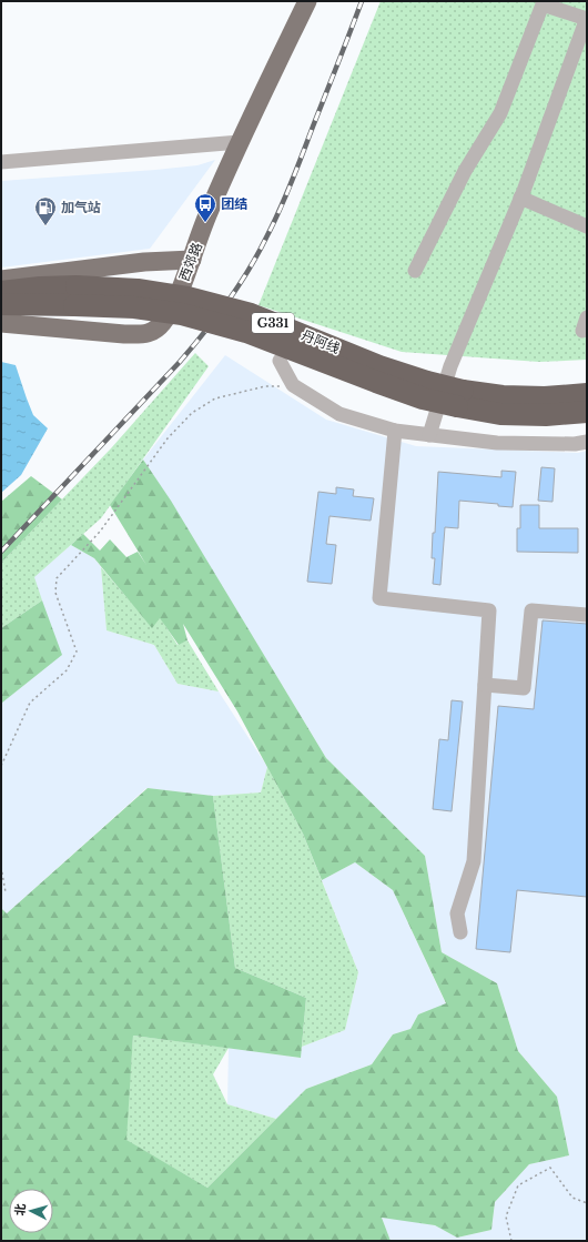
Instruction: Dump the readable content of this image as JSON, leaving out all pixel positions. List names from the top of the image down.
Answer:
{
  "streets": {
    "highway": ["G331", "丹阿线"],
    "main road": ["西郊路"]
  },
  "places": {
    "bus stop": ["团结"],
    "fuel station": ["加气站"]
  },
  "north": "left"
}
